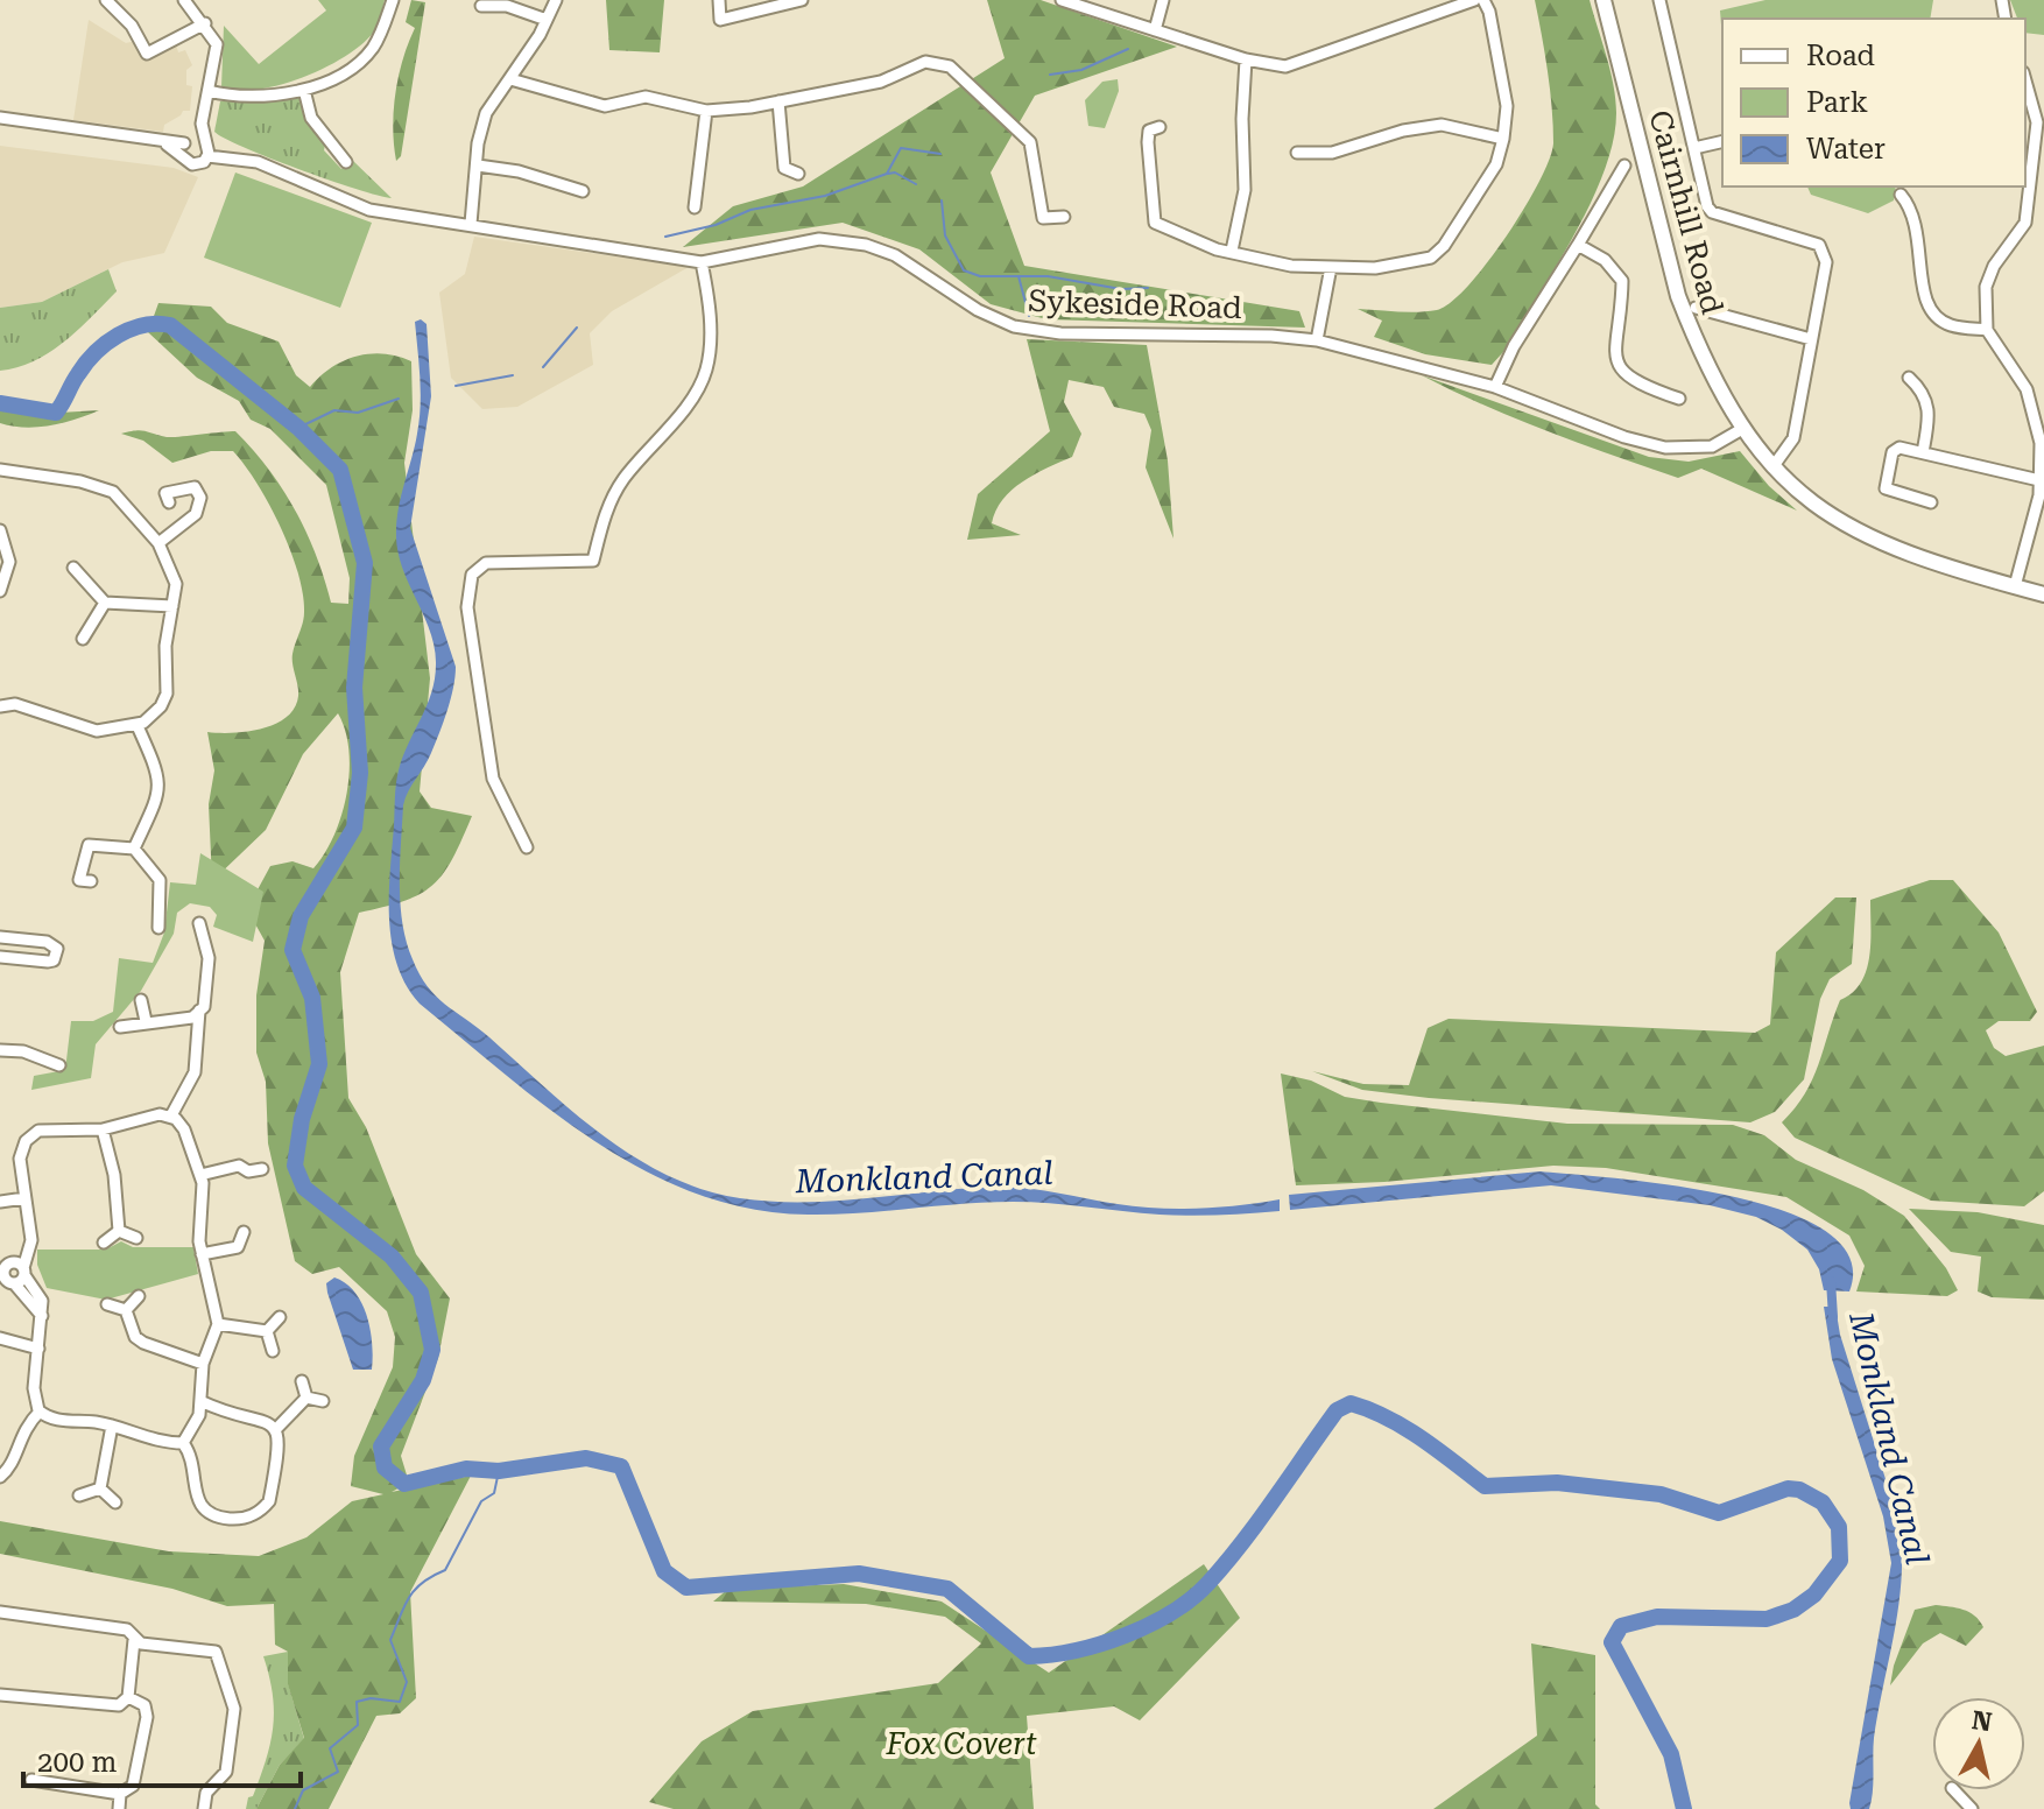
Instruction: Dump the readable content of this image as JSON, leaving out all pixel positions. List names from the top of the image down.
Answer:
{
  "streets": {
    "main road": ["Cairnhill Road"],
    "street": ["Sykeside Road"]
  },
  "crossings": [
    ["Cairnhill Road", "Sykeside Road"]
  ],
  "water": ["Monkland Canal"],
  "parks": ["Fox Covert"],
  "legend": ["Road", "Park", "Water"],
  "scale_bar": "200 m",
  "north": "top"
}
